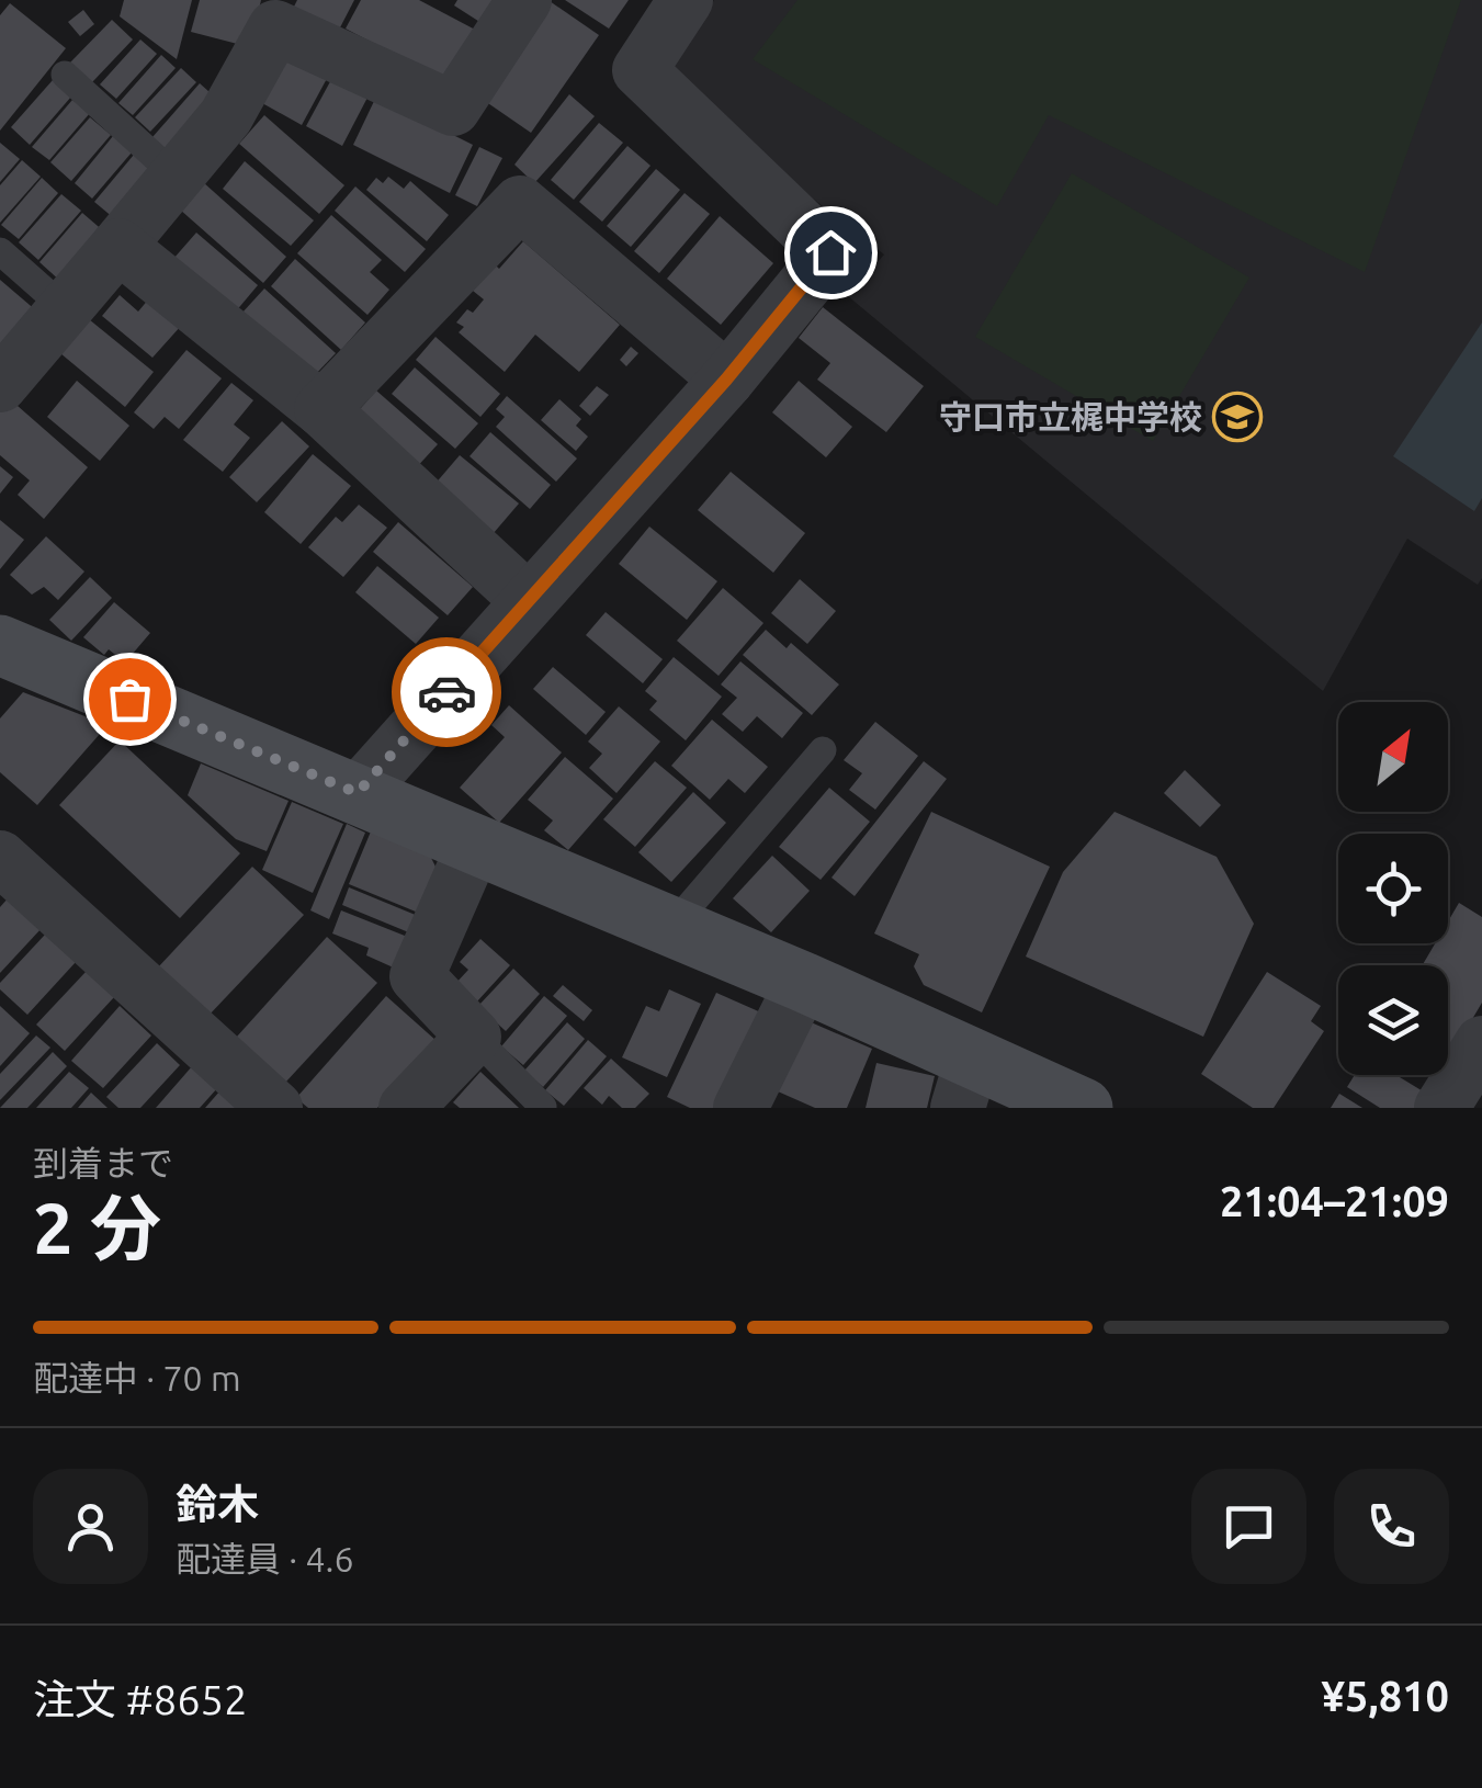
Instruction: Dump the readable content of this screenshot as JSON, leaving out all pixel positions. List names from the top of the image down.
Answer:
{
  "places": {
    "school or university": ["守口市立梶中学校"]
  },
  "north": "top right",
  "page": {
    "heading": ["2 分", "到着まで", "21:04–21:09"],
    "panel": [
      "鈴木",
      "配達員 · 4.6",
      "注文 #8652",
      "¥5,810"
    ],
    "bar": "配達中 · 70 m"
  }
}
